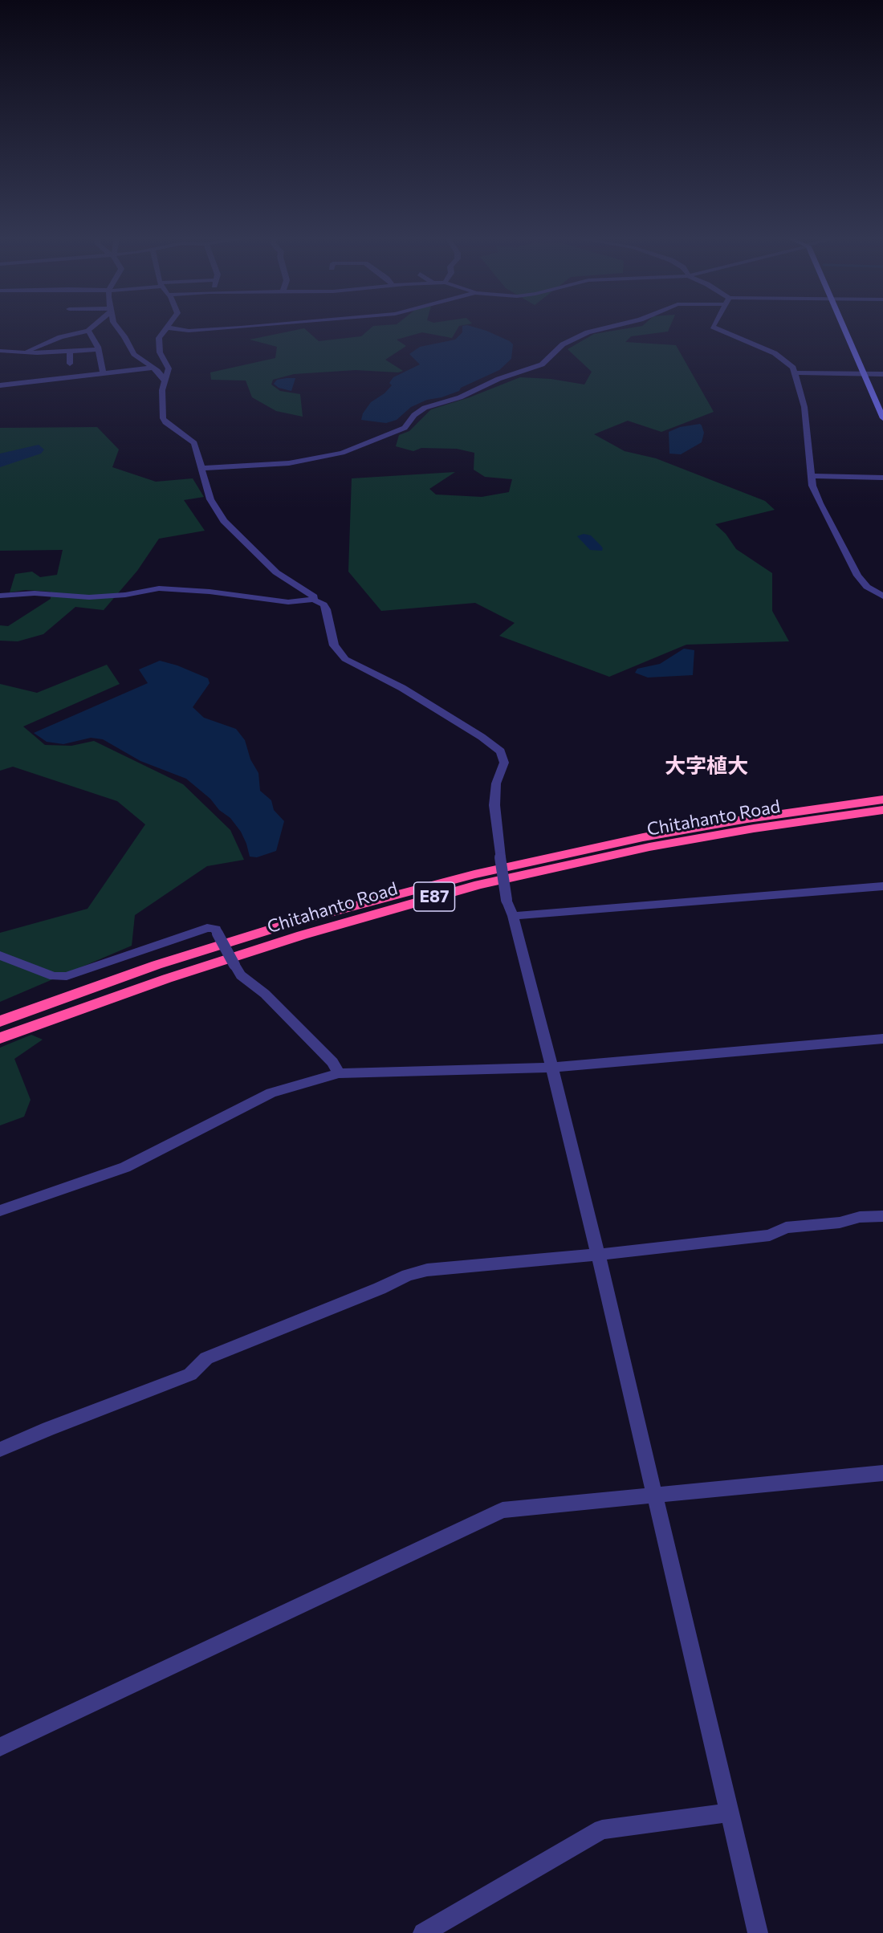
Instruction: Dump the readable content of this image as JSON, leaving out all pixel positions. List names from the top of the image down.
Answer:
{
  "streets": {
    "highway": ["Chitahanto Road", "E87"]
  },
  "districts": ["大字植大"]
}
